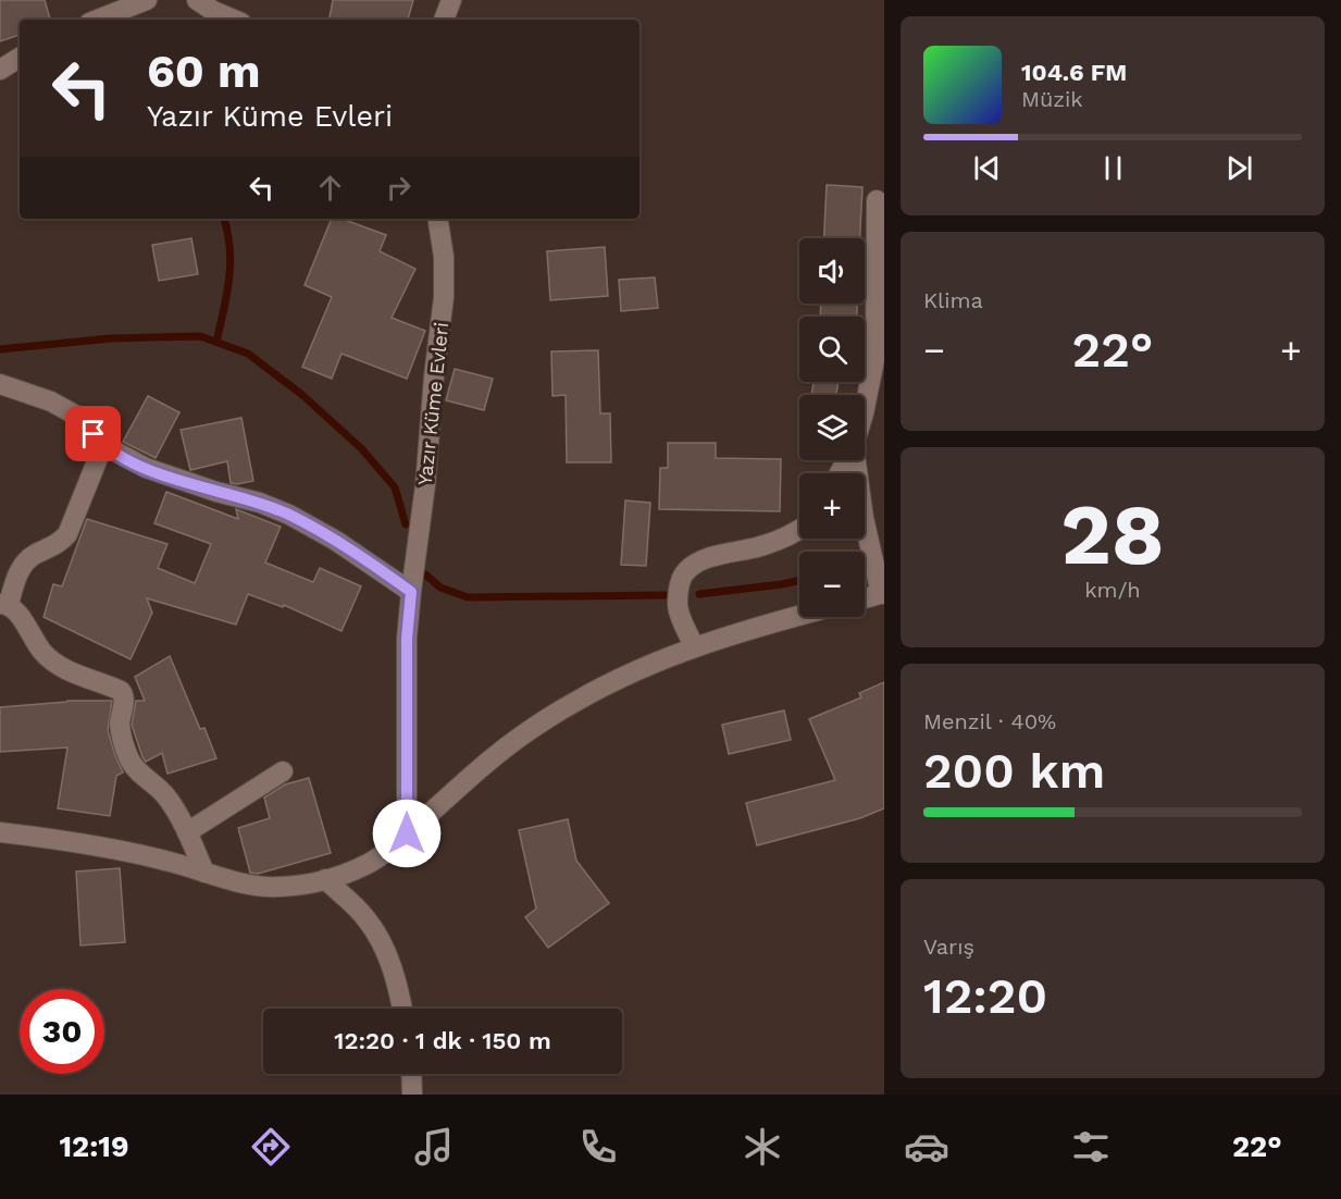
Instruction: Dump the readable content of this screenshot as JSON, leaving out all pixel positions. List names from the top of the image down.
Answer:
{
  "streets": {
    "street": ["Yazır Küme Evleri"]
  },
  "page": {
    "turn": ["60 m", "Yazır Küme Evleri"],
    "song": ["104.6 FM", "Müzik"],
    "tile": [
      "Klima",
      ["28", "km/h"],
      ["Menzil · 40%", "200 km"],
      ["Varış", "12:20"]
    ],
    "map_buttons": ["+", "−"],
    "heat": ["−", "22°", "+"],
    "limit": "30",
    "trip": "12:20 · 1 dk · 150 m",
    "tabs": ["12:19", "22°"]
  }
}
